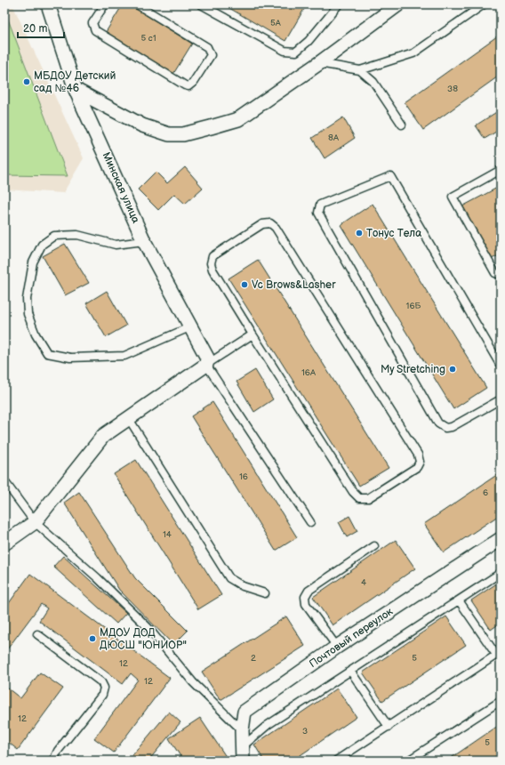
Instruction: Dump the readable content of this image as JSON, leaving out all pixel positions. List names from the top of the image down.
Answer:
{
  "streets": {
    "street": ["Минская улица", "Почтовый переулок"]
  },
  "places": [
    "МБДОУ Детский сад №46",
    "Тонус Тела",
    "Vc Brows&Lasher",
    "My Stretching",
    "МДОУ ДОД ДЮСШ \"ЮНИОР\""
  ],
  "house_numbers": [
    "5А",
    "5 с1",
    "38",
    "8А",
    "16Б",
    "16А",
    "16",
    "6",
    "14",
    "4",
    "2",
    "5",
    "12",
    "12",
    "12",
    "3",
    "5"
  ],
  "scale_bar": "20 m"
}
